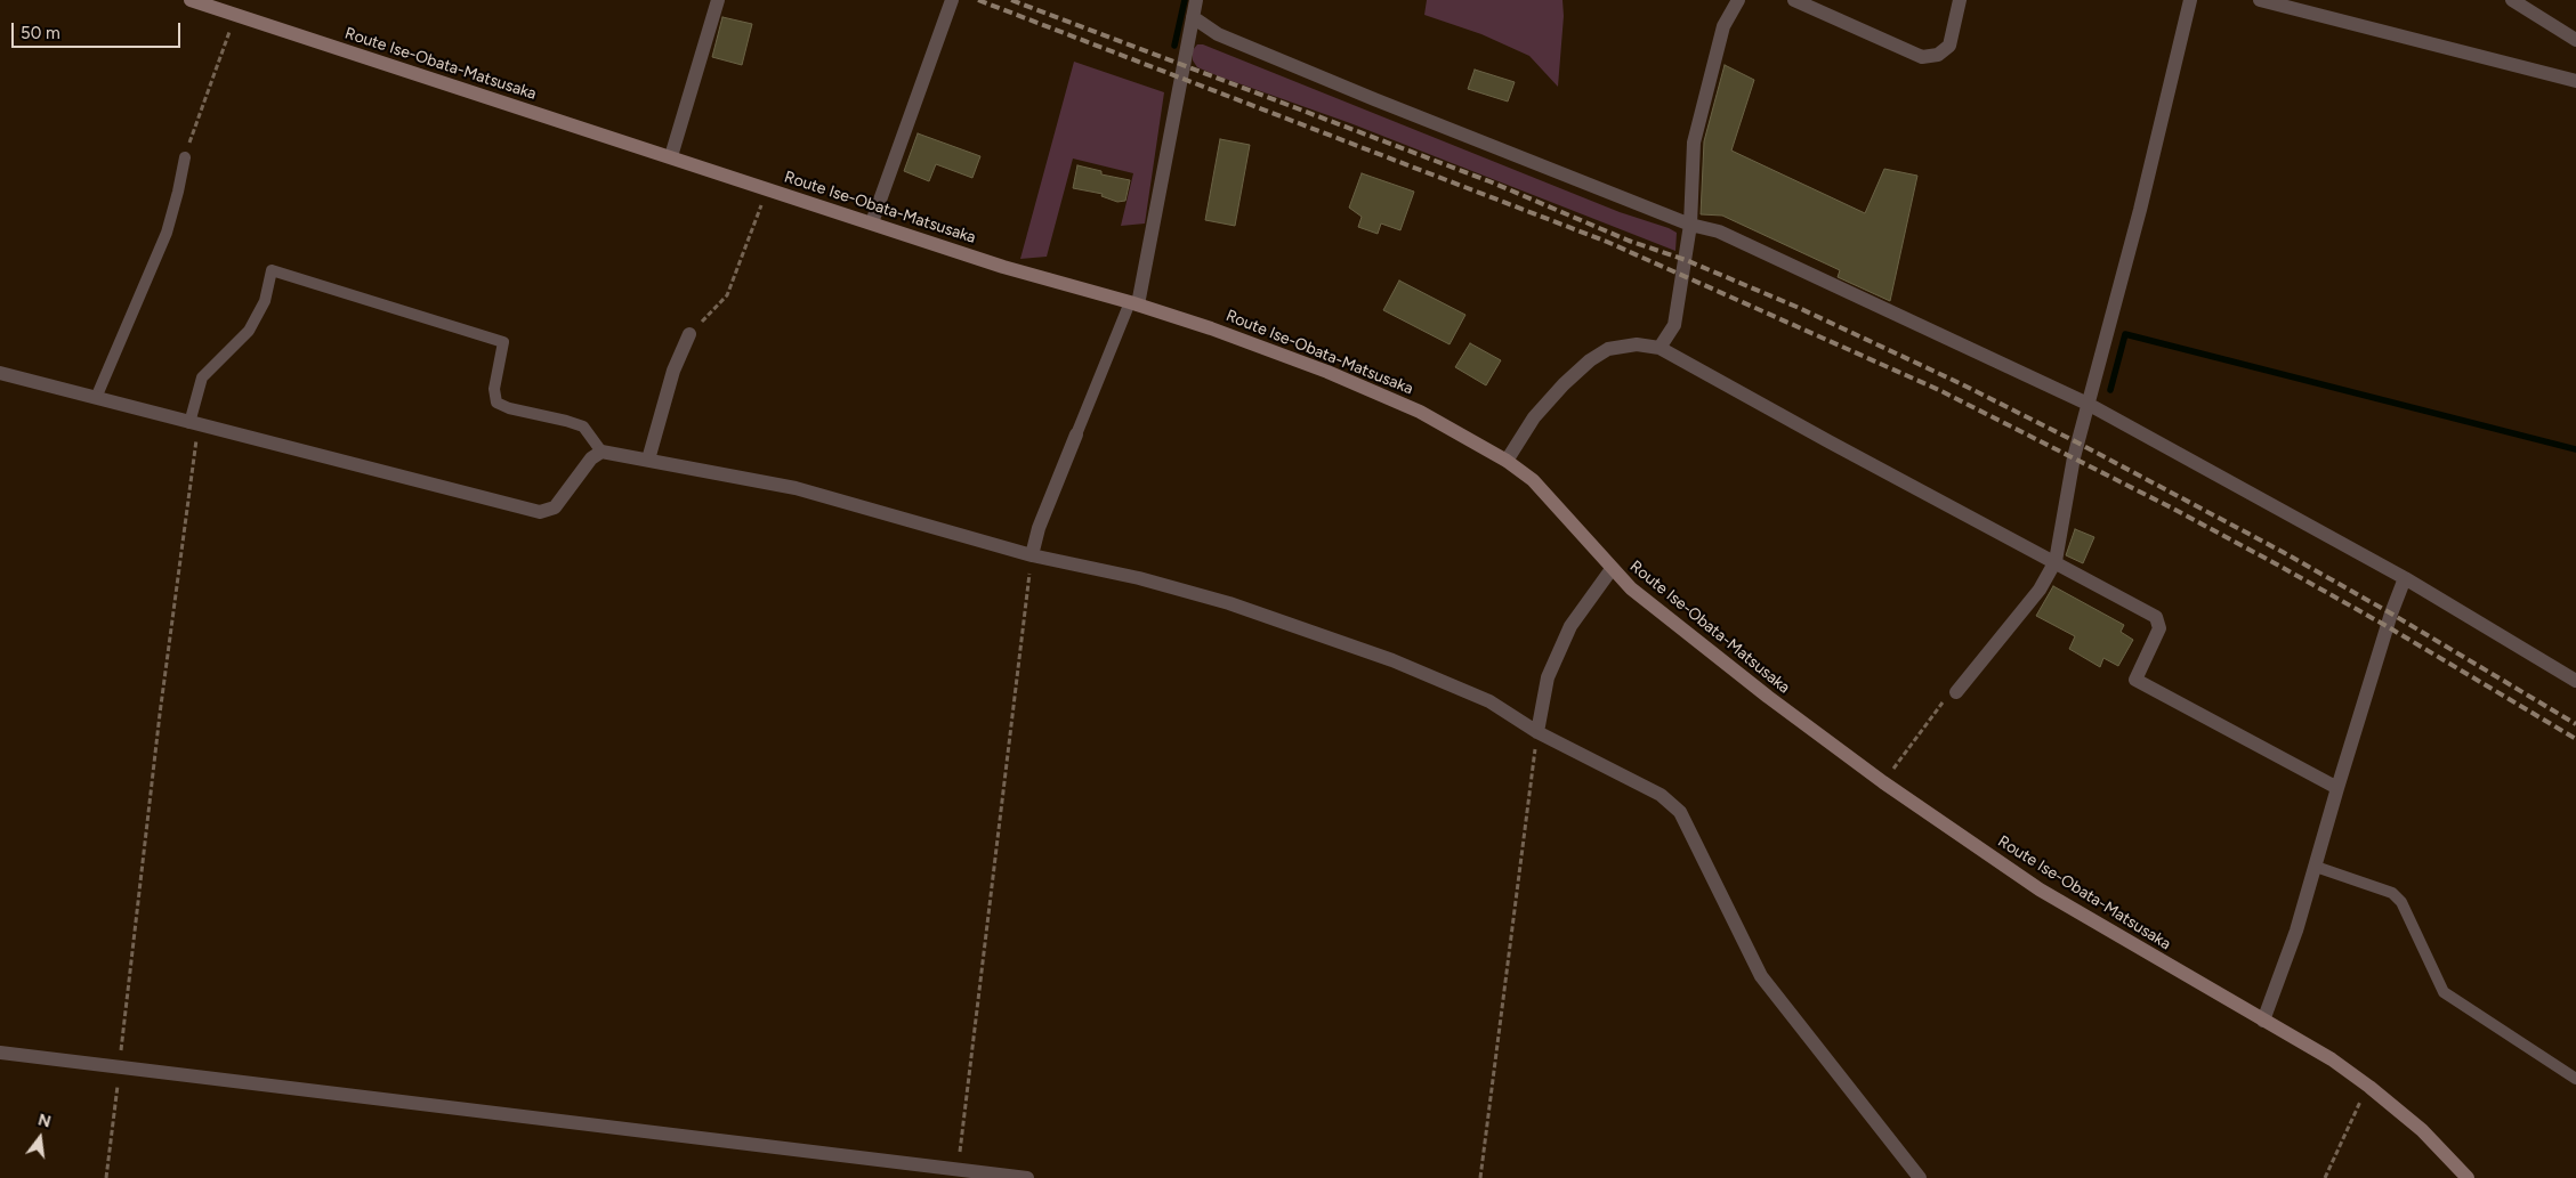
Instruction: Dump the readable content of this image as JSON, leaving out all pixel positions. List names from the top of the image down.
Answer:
{
  "streets": {
    "main road": ["Route Ise-Obata-Matsusaka"]
  },
  "scale_bar": "50 m",
  "north": "top"
}
